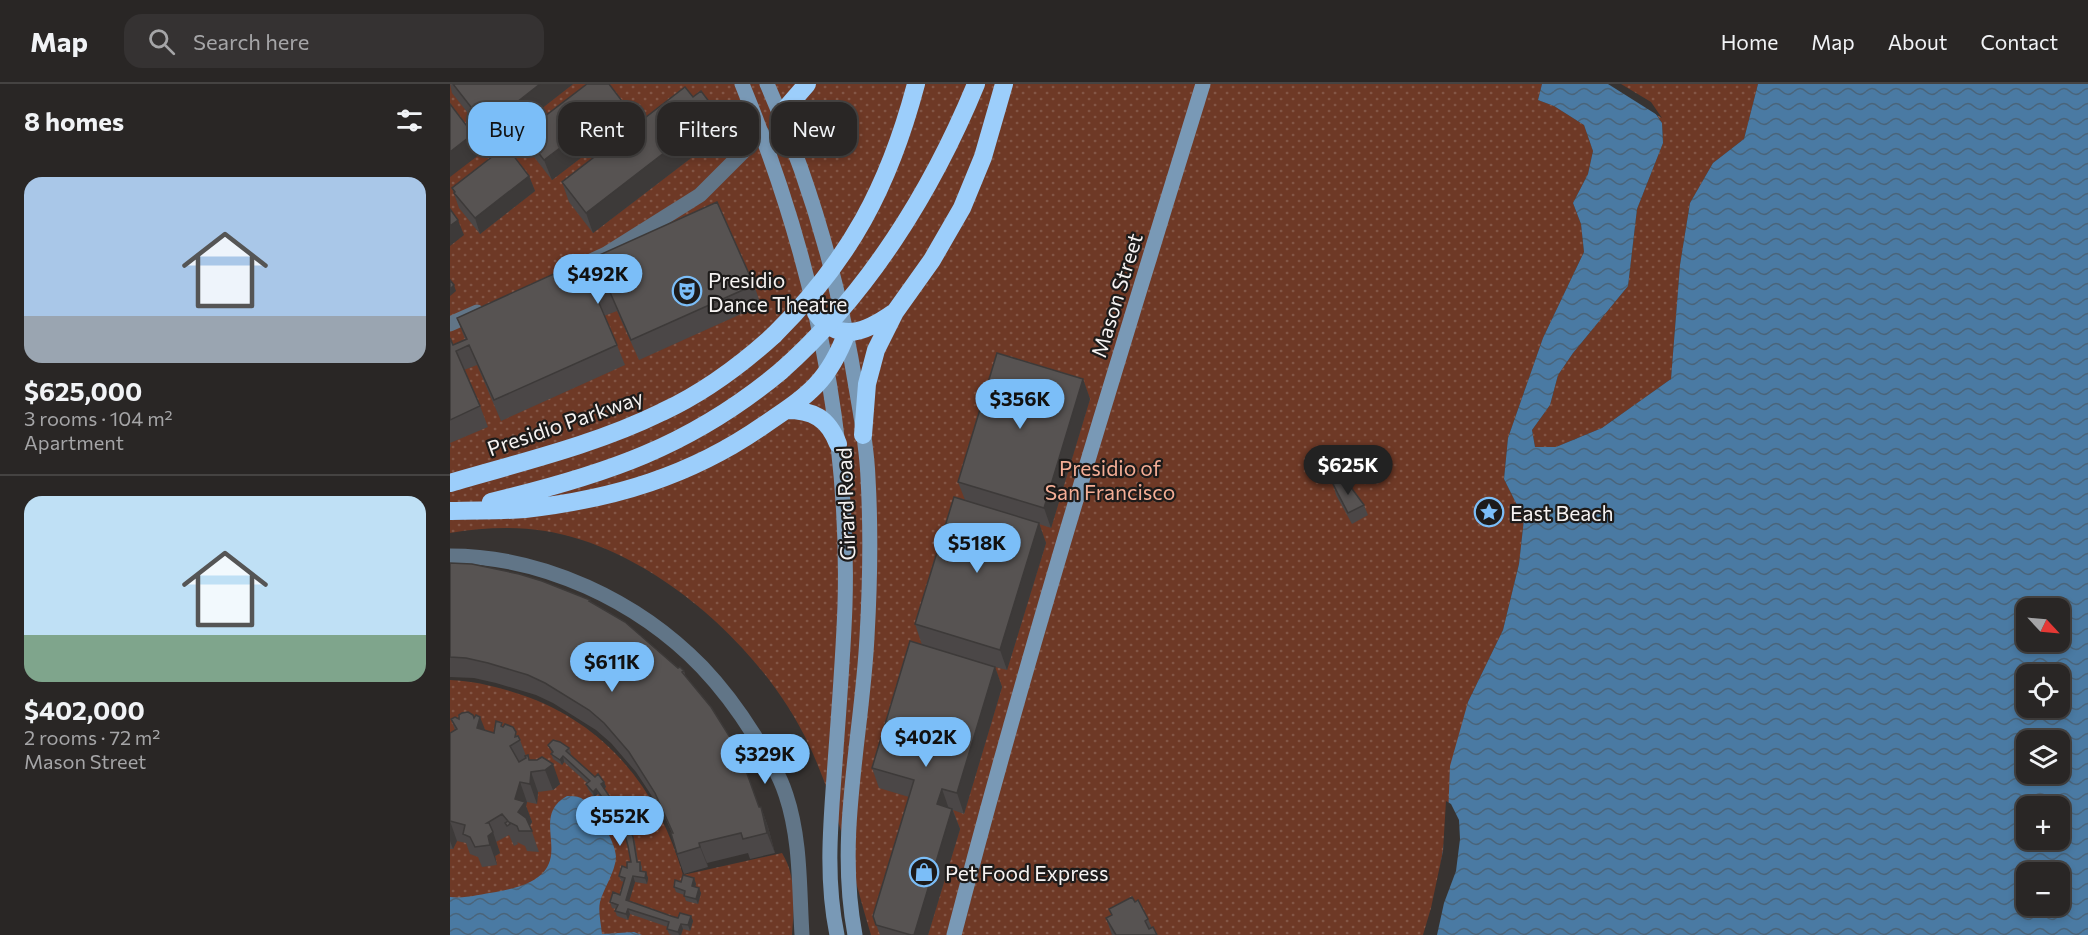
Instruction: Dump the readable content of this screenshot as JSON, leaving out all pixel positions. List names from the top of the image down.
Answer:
{
  "streets": {
    "highway": ["Presidio Parkway"],
    "main road": ["Mason Street", "Girard Road"]
  },
  "parks": ["Presidio of San Francisco"],
  "places": {
    "theatre": ["Presidio Dance Theatre"],
    "place": ["East Beach"],
    "shop": ["Pet Food Express"]
  },
  "north": "bottom right",
  "page": {
    "header": "Map",
    "search": "Search here",
    "nav": [
      "Home",
      "Map",
      "About",
      "Contact"
    ],
    "heading": "8 homes",
    "chip": [
      "Buy",
      "Rent",
      "Filters",
      "New"
    ],
    "list": [
      {
        "name": "$625,000",
        "note": "3 rooms · 104 m² · Apartment"
      },
      {
        "name": "$402,000",
        "note": "2 rooms · 72 m² · Mason Street"
      }
    ],
    "price": [
      "$492K",
      "$356K",
      "$625K",
      "$518K",
      "$611K",
      "$402K",
      "$329K",
      "$552K"
    ],
    "map_buttons": ["+", "−"]
  }
}
